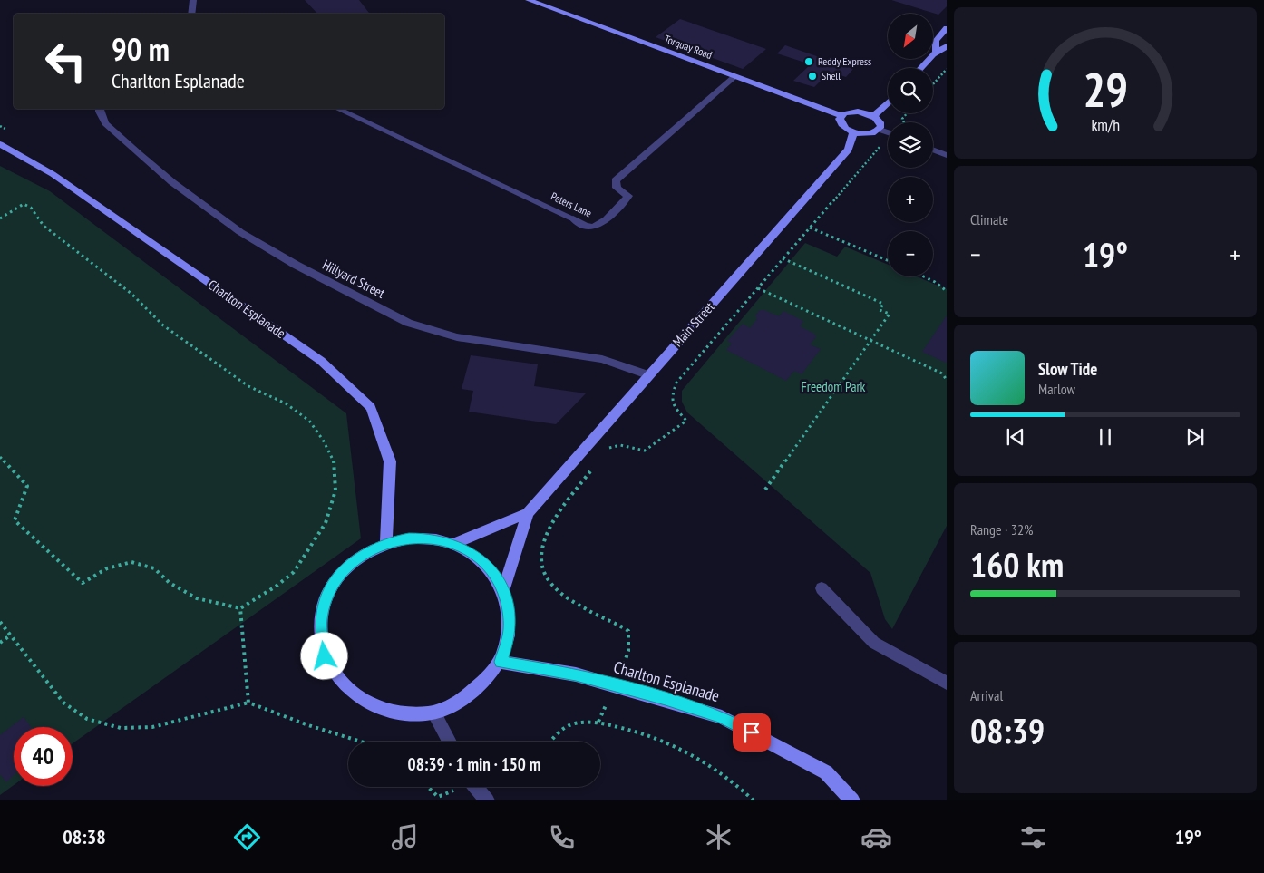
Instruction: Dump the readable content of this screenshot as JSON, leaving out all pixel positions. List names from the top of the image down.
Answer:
{
  "streets": {
    "street": [
      "Torquay Road",
      "Peters Lane",
      "Hillyard Street",
      "Charlton Esplanade",
      "Main Street"
    ]
  },
  "crossings": [
    ["Torquay Road", "Peters Lane"],
    ["Hillyard Street", "Main Street"]
  ],
  "parks": ["Freedom Park"],
  "places": ["Reddy Express", "Shell"],
  "north": "bottom left",
  "page": {
    "map_buttons": ["+", "−"],
    "turn": ["90 m", "Charlton Esplanade"],
    "tile": [
      "Climate",
      ["Range · 32%", "160 km"],
      ["Arrival", "08:39"]
    ],
    "heat": ["−", "19°", "+"],
    "song": ["Slow Tide", "Marlow"],
    "limit": "40",
    "trip": "08:39 · 1 min · 150 m",
    "tabs": ["08:38", "19°"],
    "gauge": ["29", "km/h"]
  }
}
